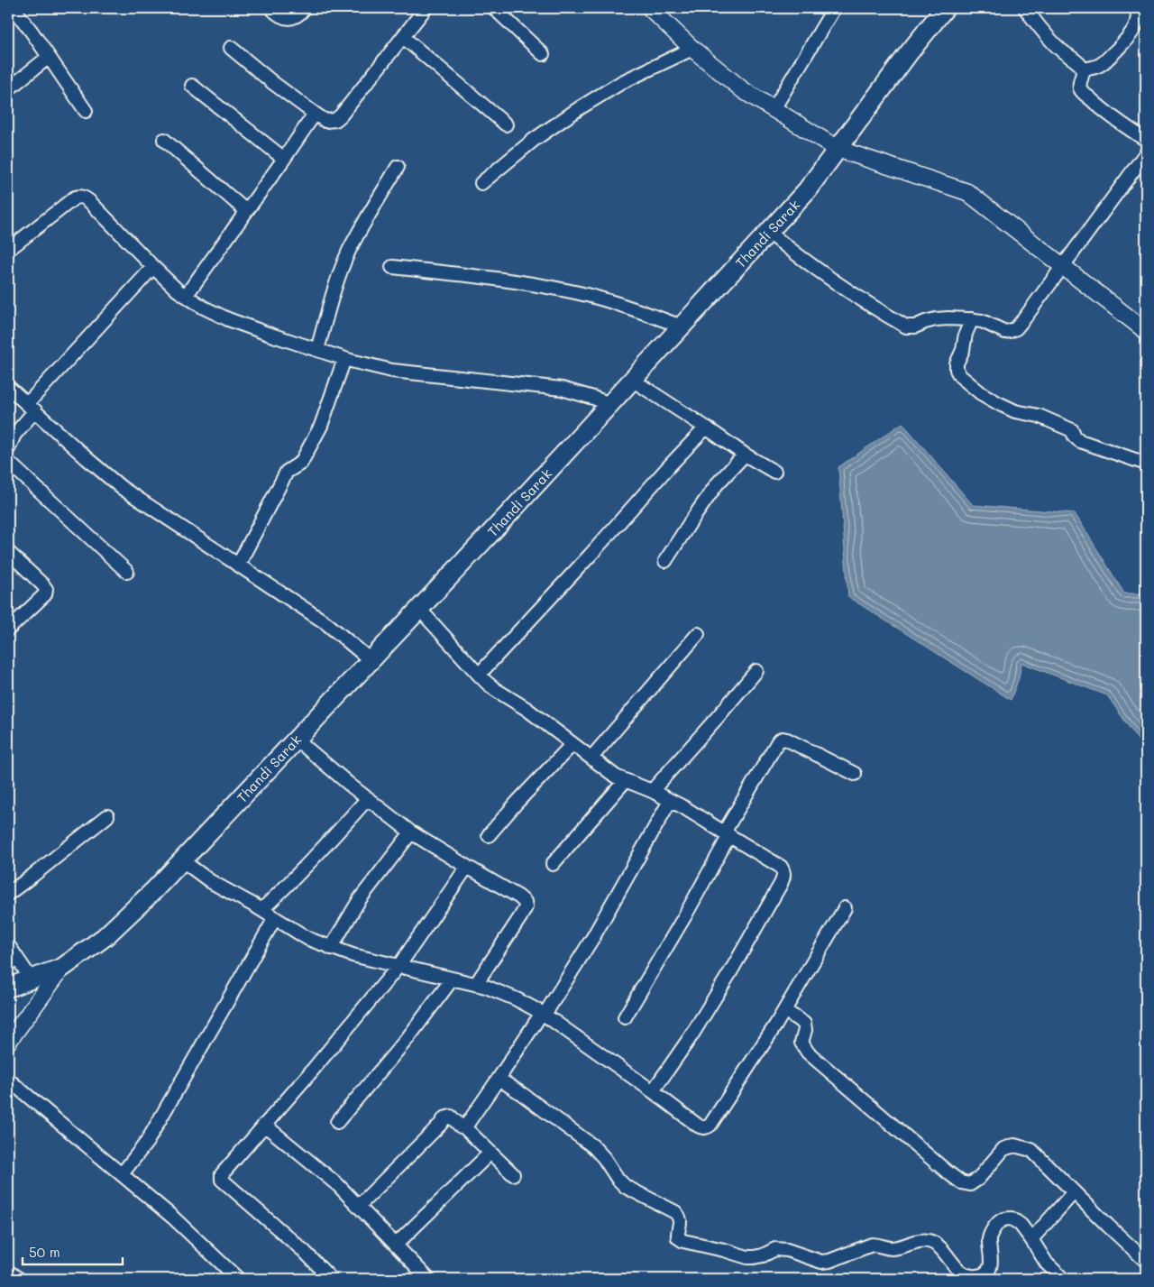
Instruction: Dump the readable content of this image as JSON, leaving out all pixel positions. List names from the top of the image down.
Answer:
{
  "streets": {
    "main road": ["Thandi Sarak"]
  },
  "scale_bar": "50 m"
}
